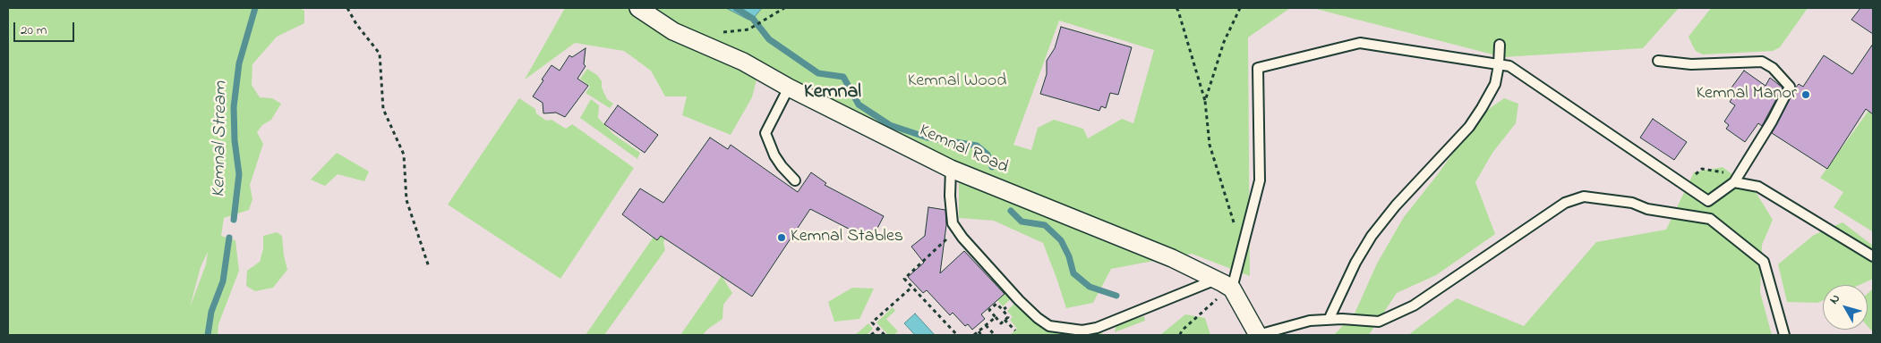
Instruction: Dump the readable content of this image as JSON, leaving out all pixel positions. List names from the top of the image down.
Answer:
{
  "streets": {
    "street": ["Kemnal Road"]
  },
  "districts": ["Kemnal"],
  "water": ["Kemnal Stream"],
  "parks": ["Kemnal Wood"],
  "places": ["Kemnal Manor", "Kemnal Stables"],
  "scale_bar": "20 m",
  "north": "top left"
}
